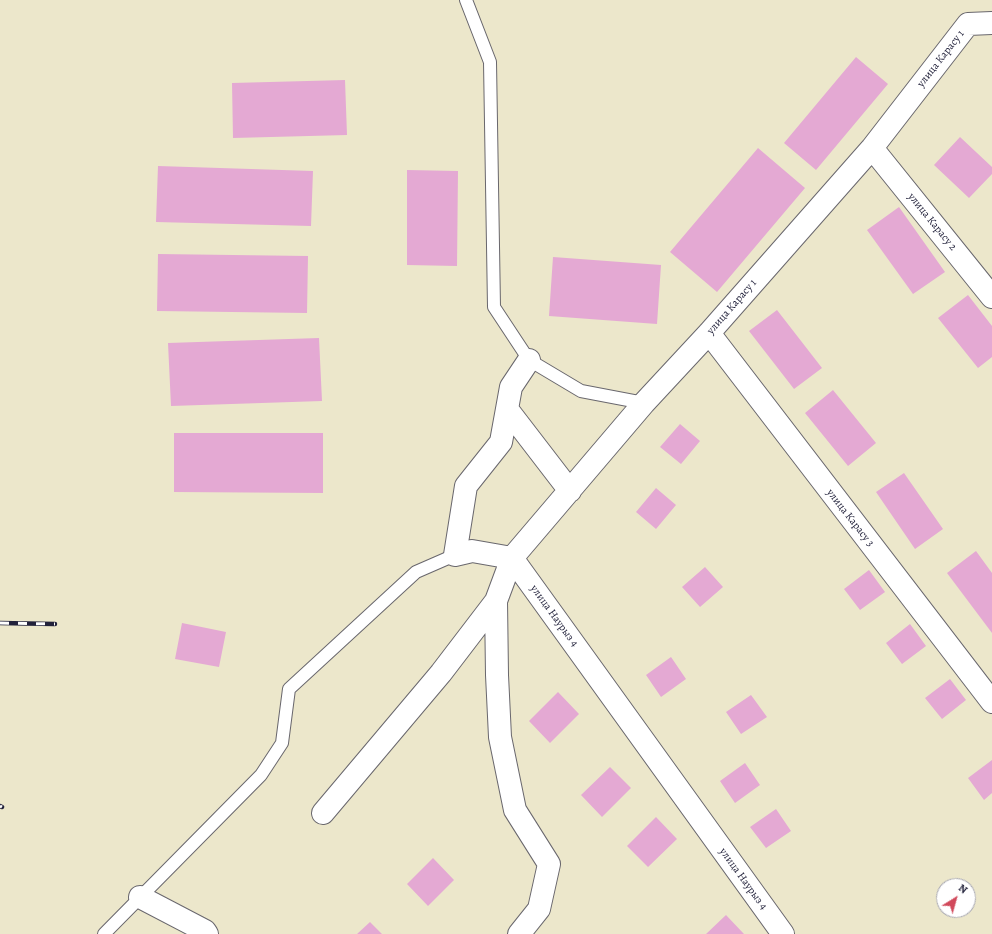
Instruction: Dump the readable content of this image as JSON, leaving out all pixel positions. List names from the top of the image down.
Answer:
{
  "streets": {
    "street": [
      "улица Карасу 1",
      "улица Карасу 2",
      "улица Карасу 3",
      "улица Наурыз 4"
    ]
  },
  "crossings": [
    ["улица Карасу 1", "улица Карасу 2"],
    ["улица Карасу 1", "улица Карасу 3"],
    ["улица Карасу 1", "улица Наурыз 4"]
  ],
  "north": "top right"
}
